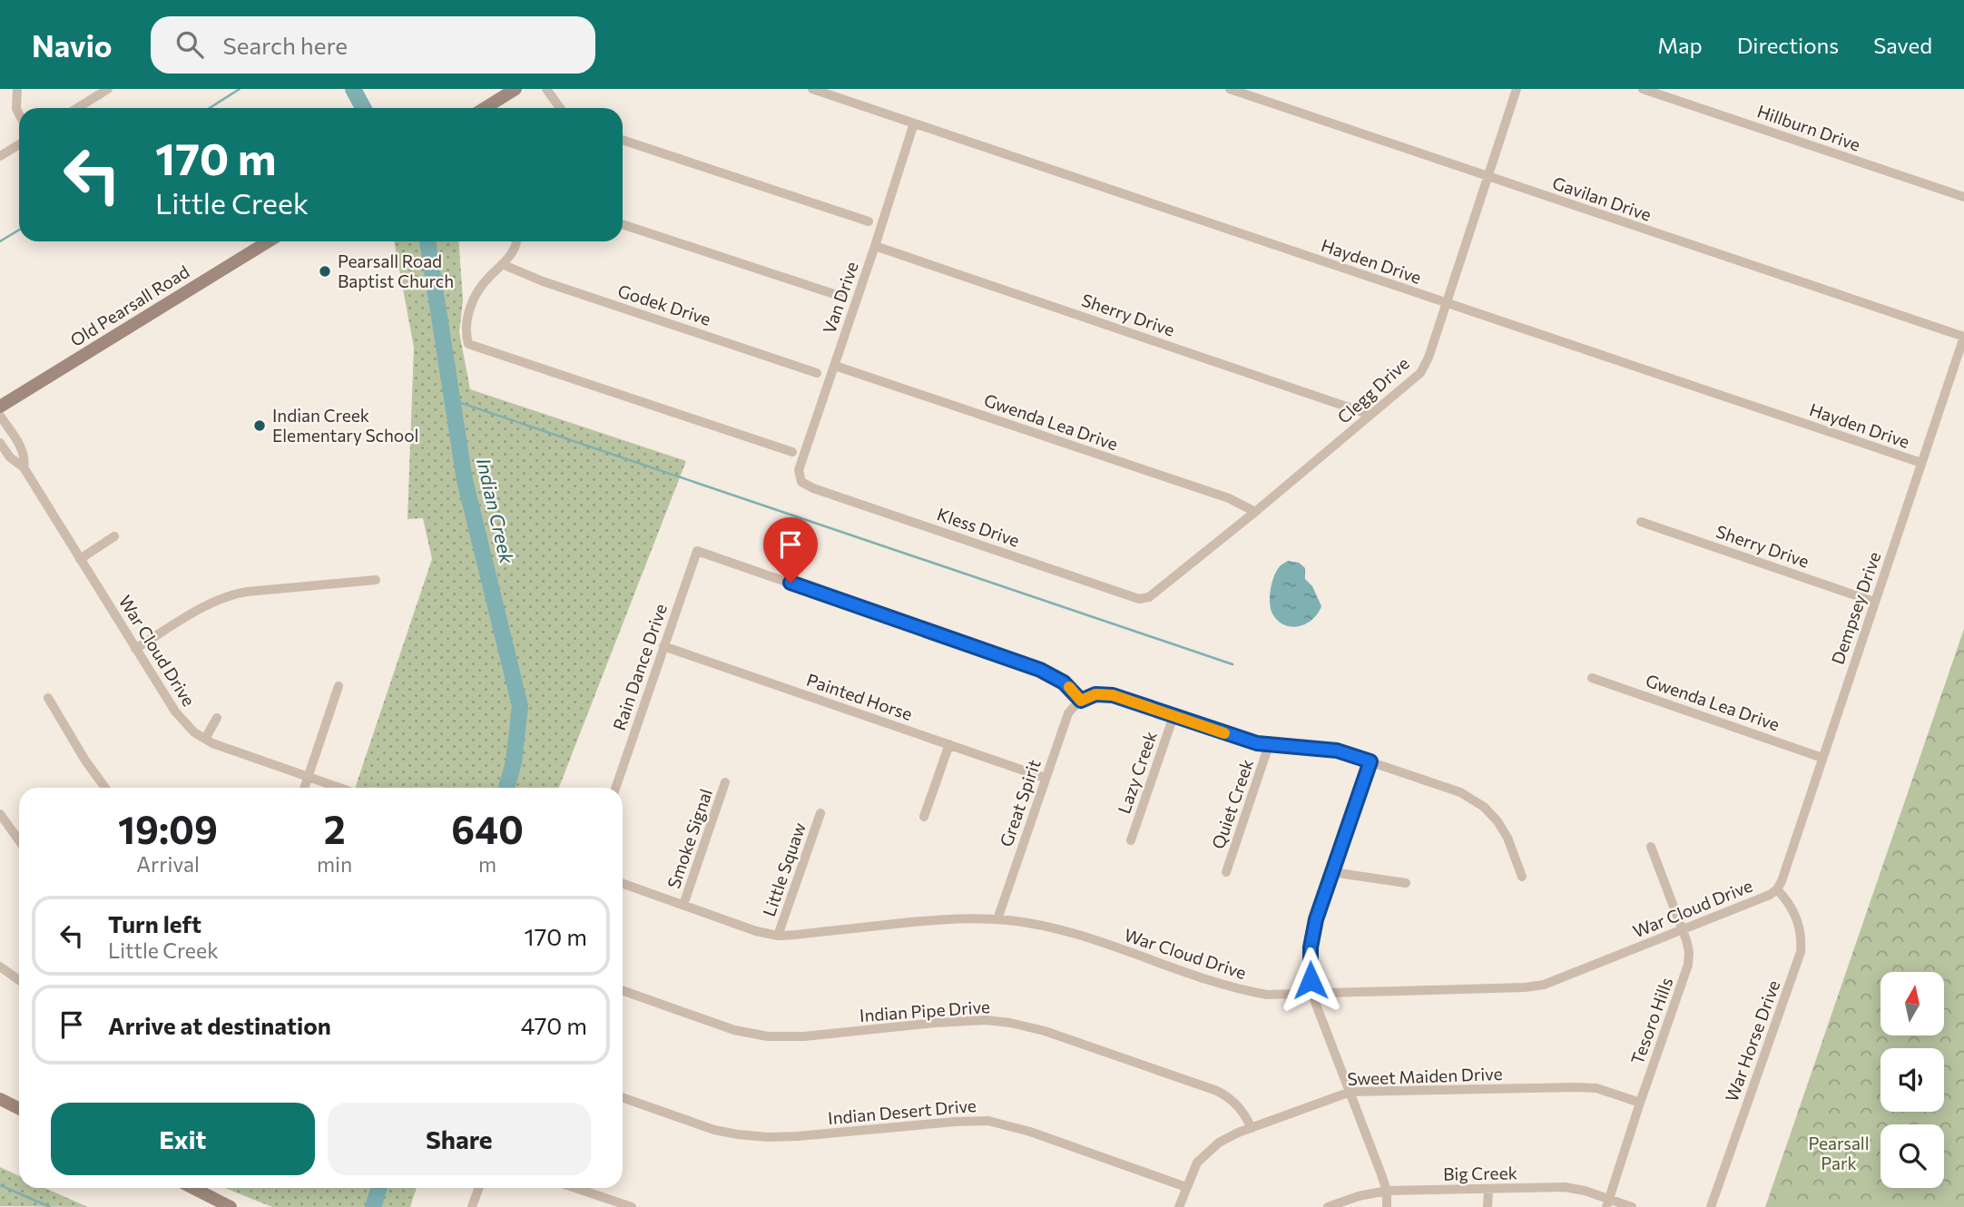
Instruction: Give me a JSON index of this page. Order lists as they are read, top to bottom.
{
  "streets": {
    "main road": ["Old Pearsall Road"],
    "street": [
      "Hillburn Drive",
      "Gavilan Drive",
      "Hayden Drive",
      "Van Drive",
      "Godek Drive",
      "Sherry Drive",
      "Clegg Drive",
      "Gwenda Lea Drive",
      "Kless Drive",
      "Dempsey Drive",
      "War Cloud Drive",
      "Rain Dance Drive",
      "Painted Horse",
      "Lazy Creek",
      "Great Spirit",
      "Quiet Creek",
      "Smoke Signal",
      "Little Squaw",
      "Indian Pipe Drive",
      "Tesoro Hills",
      "War Horse Drive",
      "Sweet Maiden Drive",
      "Indian Desert Drive",
      "Big Creek"
    ]
  },
  "crossings": [
    ["Gavilan Drive", "Clegg Drive"],
    ["Gavilan Drive", "Dempsey Drive"],
    ["Hayden Drive", "Van Drive"],
    ["Hayden Drive", "Clegg Drive"],
    ["Hayden Drive", "Dempsey Drive"],
    ["Van Drive", "Sherry Drive"],
    ["Van Drive", "Gwenda Lea Drive"],
    ["Van Drive", "Kless Drive"],
    ["Sherry Drive", "Clegg Drive"],
    ["Sherry Drive", "Dempsey Drive"],
    ["Clegg Drive", "Gwenda Lea Drive"],
    ["Clegg Drive", "Kless Drive"],
    ["Gwenda Lea Drive", "Dempsey Drive"],
    ["Dempsey Drive", "War Cloud Drive"],
    ["Dempsey Drive", "War Horse Drive"],
    ["War Cloud Drive", "Great Spirit"],
    ["War Cloud Drive", "Smoke Signal"],
    ["War Cloud Drive", "Little Squaw"],
    ["War Cloud Drive", "Tesoro Hills"],
    ["War Cloud Drive", "War Horse Drive"],
    ["Rain Dance Drive", "Painted Horse"],
    ["Rain Dance Drive", "Great Spirit"],
    ["Painted Horse", "Great Spirit"],
    ["Indian Pipe Drive", "Sweet Maiden Drive"],
    ["Tesoro Hills", "Sweet Maiden Drive"],
    ["Tesoro Hills", "Big Creek"],
    ["Sweet Maiden Drive", "Indian Desert Drive"]
  ],
  "water": ["Indian Creek"],
  "parks": ["Pearsall Park"],
  "places": ["Pearsall Road Baptist Church", "Indian Creek Elementary School"],
  "north": "top",
  "page": {
    "header": "Navio",
    "search": "Search here",
    "nav": ["Map", "Directions", "Saved"],
    "turn": ["170 m", "Little Creek"],
    "eta": [
      "19:09",
      "Arrival",
      "2",
      "min",
      "640",
      "m"
    ],
    "list": [
      {
        "name": "Turn left",
        "note": "Little Creek",
        "value": "170 m"
      },
      {
        "name": "Arrive at destination",
        "value": "470 m"
      }
    ],
    "buttons": ["Exit", "Share"]
  }
}
